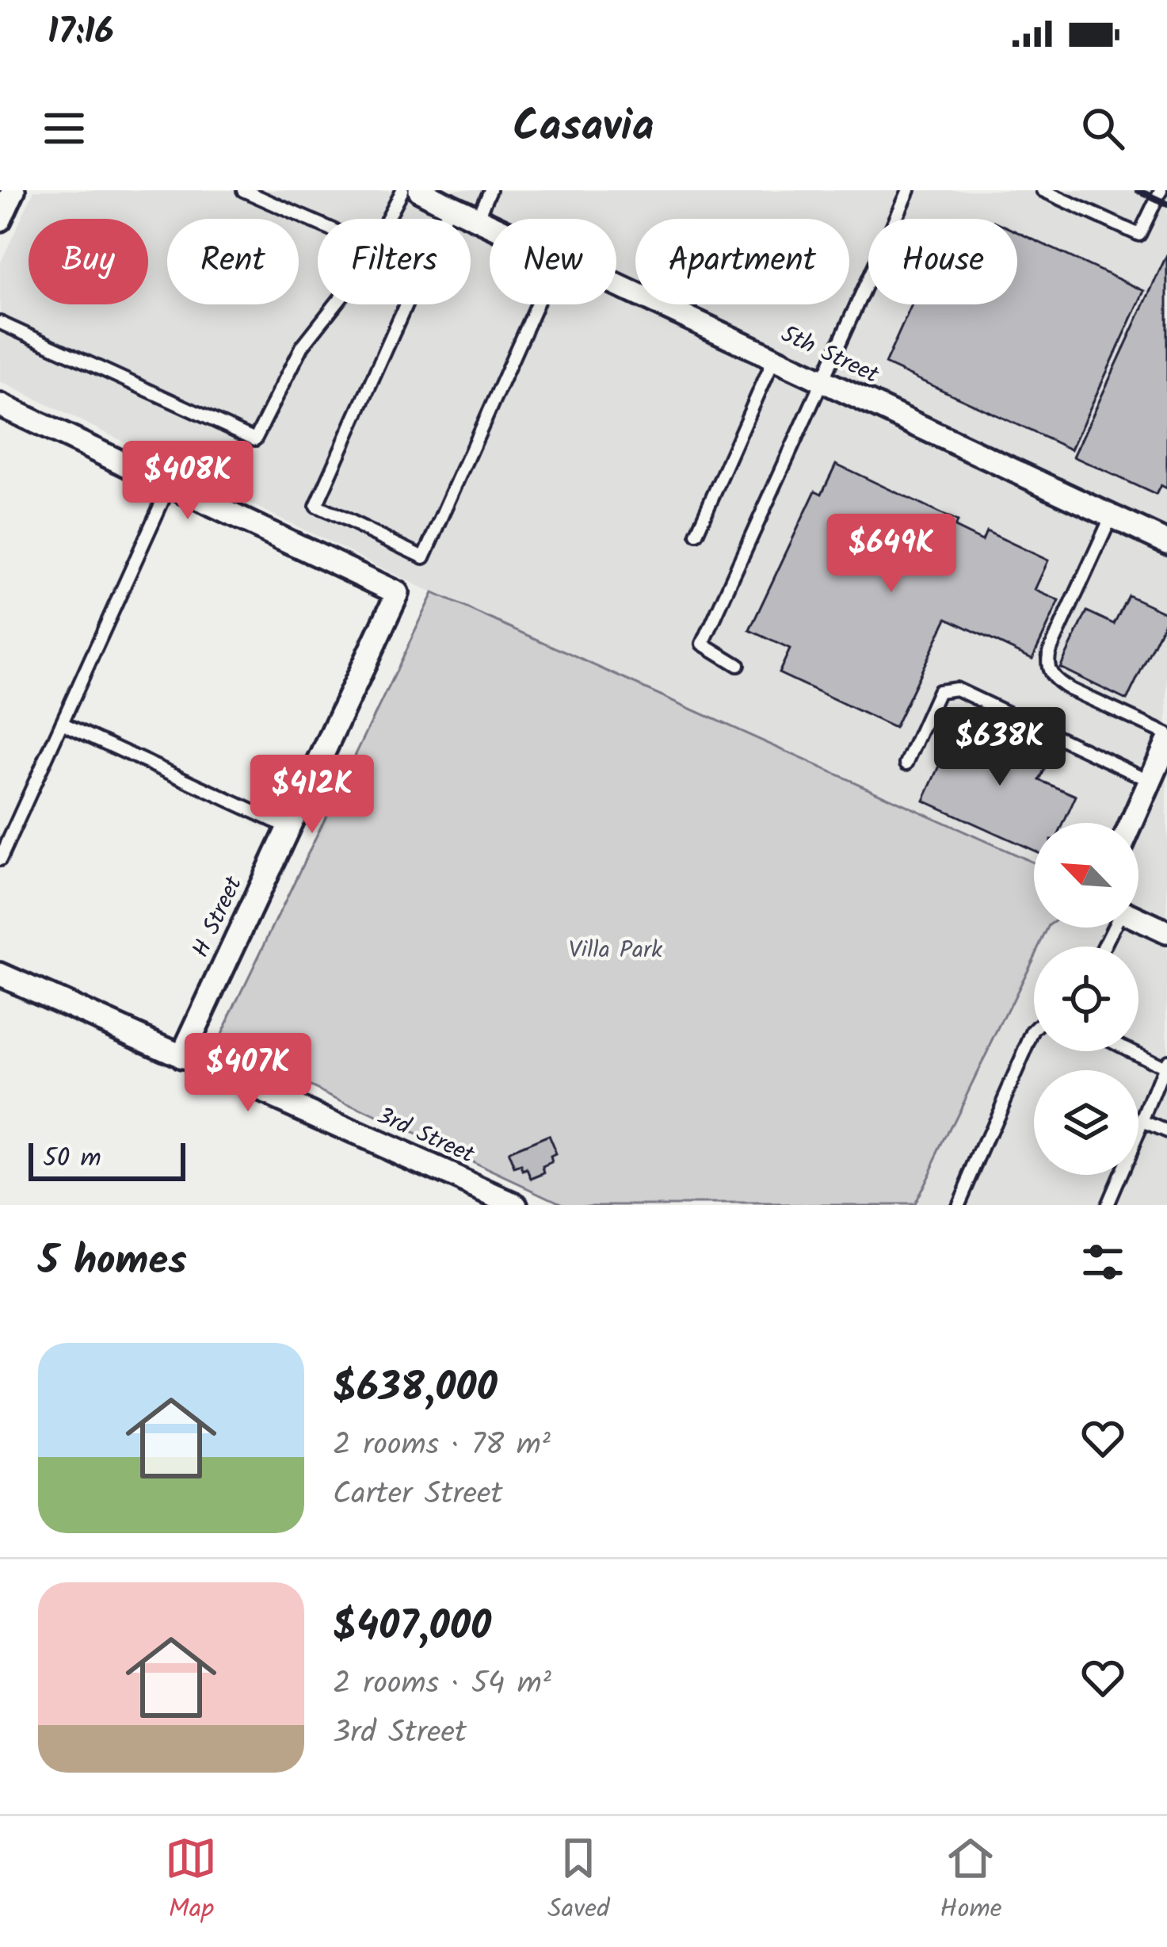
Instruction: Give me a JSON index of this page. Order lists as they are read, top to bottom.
{
  "streets": {
    "street": ["5th Street", "H Street", "3rd Street"]
  },
  "crossings": [
    ["H Street", "3rd Street"]
  ],
  "parks": ["Villa Park"],
  "scale_bar": "50 m",
  "north": "top left",
  "page": {
    "status": "17:16",
    "header": "Casavia",
    "chip": [
      "Buy",
      "Rent",
      "Filters",
      "New",
      "Apartment",
      "House"
    ],
    "price": [
      "$408K",
      "$649K",
      "$638K",
      "$412K",
      "$407K"
    ],
    "scale": "50 m",
    "heading": "5 homes",
    "list": [
      {
        "name": "$638,000",
        "note": "2 rooms · 78 m² · Carter Street"
      },
      {
        "name": "$407,000",
        "note": "2 rooms · 54 m² · 3rd Street"
      }
    ],
    "tabs": ["Map", "Saved", "Home"]
  }
}
